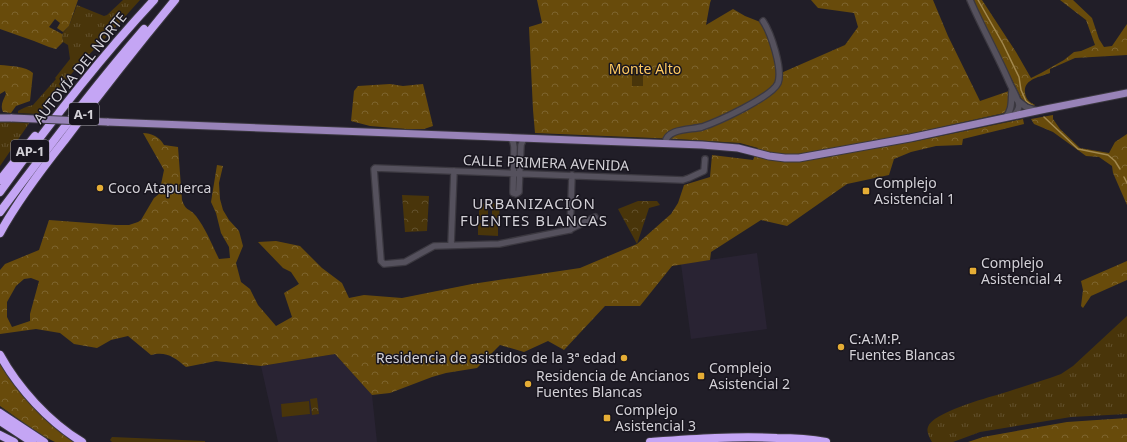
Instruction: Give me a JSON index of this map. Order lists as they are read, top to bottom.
{
  "streets": {
    "highway": ["AUTOVÍA DEL NORTE", "A-1", "AP-1"],
    "street": ["CALLE PRIMERA AVENIDA"]
  },
  "crossings": [
    ["AUTOVÍA DEL NORTE", "A-1"]
  ],
  "districts": ["URBANIZACIÓN FUENTES BLANCAS"],
  "parks": ["Monte Alto"],
  "places": {
    "other": [
      "Coco Atapuerca",
      "C:A:M:P. Fuentes Blancas",
      "Residencia de asistidos de la 3ª edad",
      "Residencia de Ancianos Fuentes Blancas"
    ],
    "transit": [
      "Complejo Asistencial 1",
      "Complejo Asistencial 4",
      "Complejo Asistencial 2",
      "Complejo Asistencial 3"
    ]
  }
}
